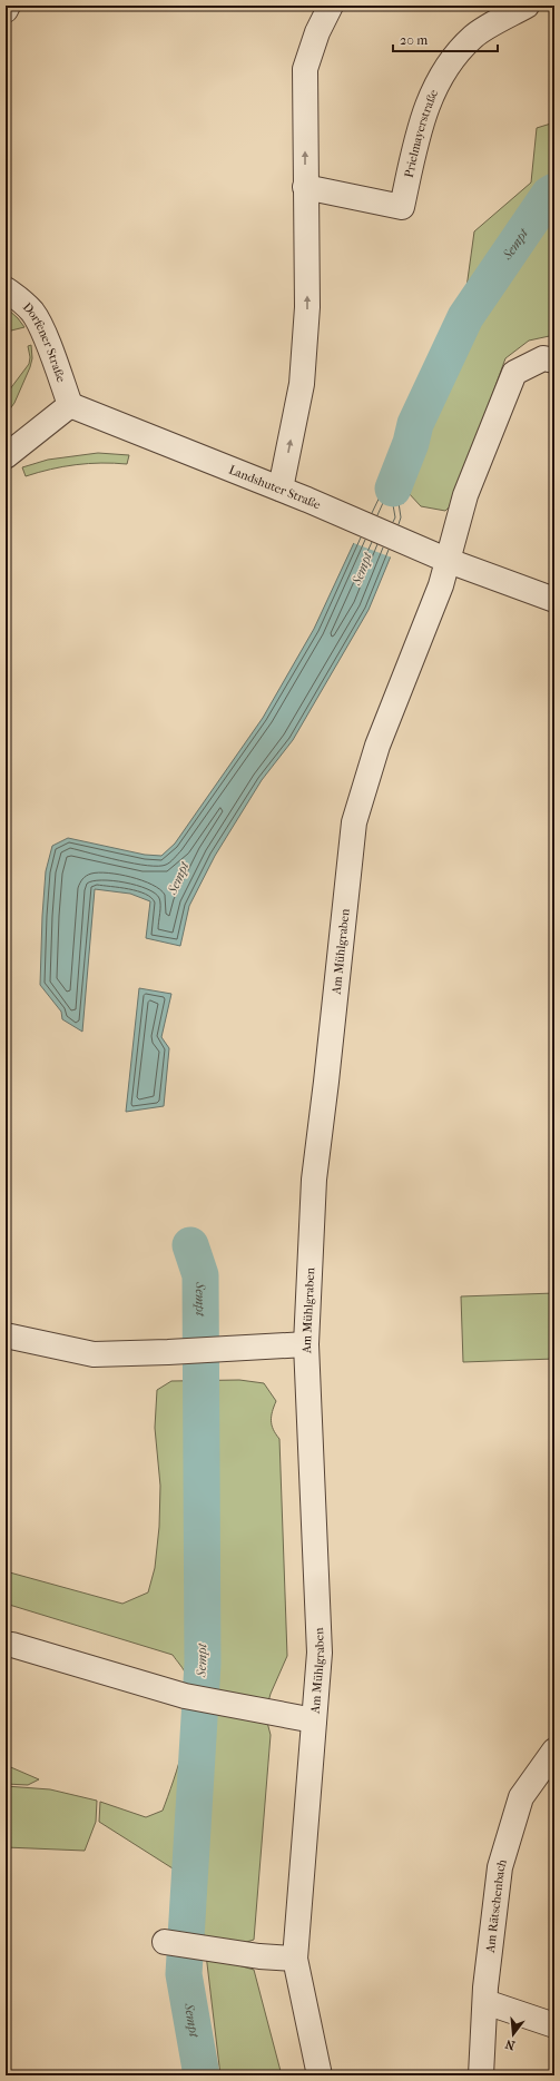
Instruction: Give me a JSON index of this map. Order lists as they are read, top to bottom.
{
  "streets": {
    "street": [
      "Prielmayerstraße",
      "Dorfener Straße",
      "Landshuter Straße",
      "Am Mühlgraben",
      "Am Rätschenbach"
    ]
  },
  "crossings": [
    ["Dorfener Straße", "Landshuter Straße"],
    ["Landshuter Straße", "Am Mühlgraben"]
  ],
  "water": ["Sempt"],
  "scale_bar": "20 m",
  "north": "bottom"
}
